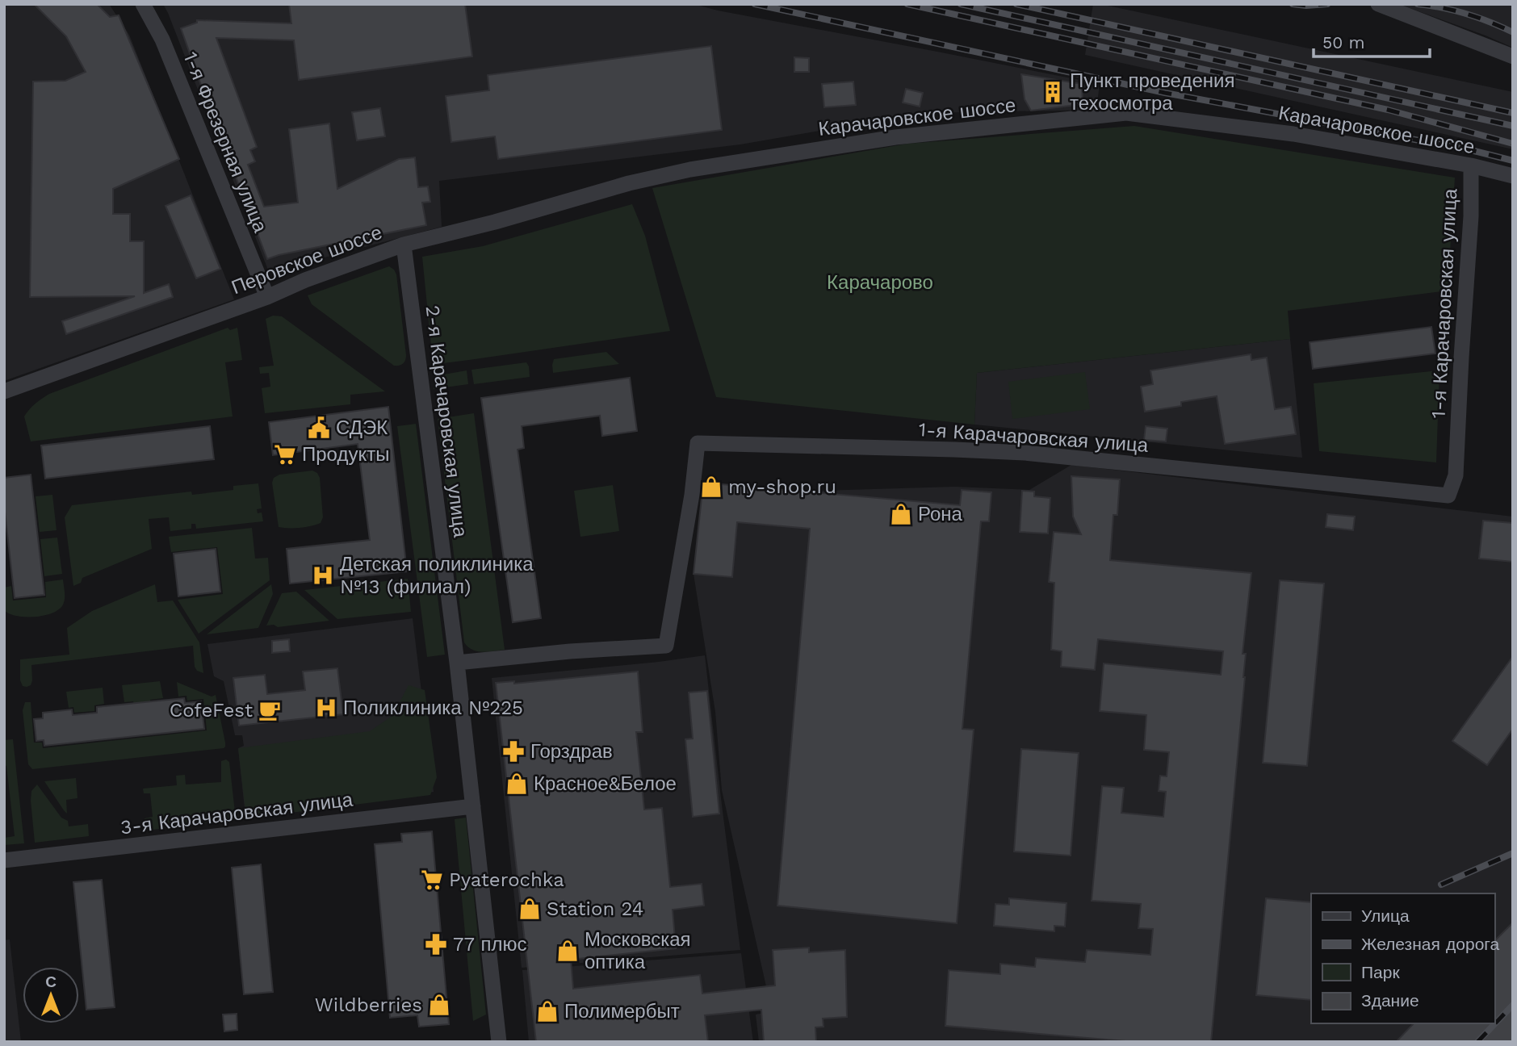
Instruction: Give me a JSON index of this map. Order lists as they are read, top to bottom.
{
  "streets": {
    "street": [
      "Карачаровское шоссе",
      "1-я Фрезерная улица",
      "Перовское шоссе",
      "1-я Карачаровская улица",
      "2-я Карачаровская улица",
      "3-я Карачаровская улица"
    ]
  },
  "crossings": [
    ["Карачаровское шоссе", "Перовское шоссе"],
    ["Карачаровское шоссе", "1-я Карачаровская улица"],
    ["1-я Фрезерная улица", "Перовское шоссе"],
    ["Перовское шоссе", "2-я Карачаровская улица"],
    ["1-я Карачаровская улица", "2-я Карачаровская улица"],
    ["2-я Карачаровская улица", "3-я Карачаровская улица"]
  ],
  "parks": ["Карачарово"],
  "places": {
    "building": ["Пункт проведения техосмотра"],
    "public building": ["СДЭК"],
    "supermarket": ["Продукты", "Pyaterochka"],
    "shop": [
      "my-shop.ru",
      "Рона",
      "Красное&Белое",
      "Station 24",
      "Московская оптика",
      "Wildberries",
      "Полимербыт"
    ],
    "hospital": ["Детская поликлиника №13 (филиал)", "Поликлиника №225"],
    "cafe": ["CofeFest"],
    "pharmacy": ["Горздрав", "77 плюс"]
  },
  "legend": [
    "Улица",
    "Железная дорога",
    "Парк",
    "Здание"
  ],
  "scale_bar": "50 m",
  "north": "top"
}
